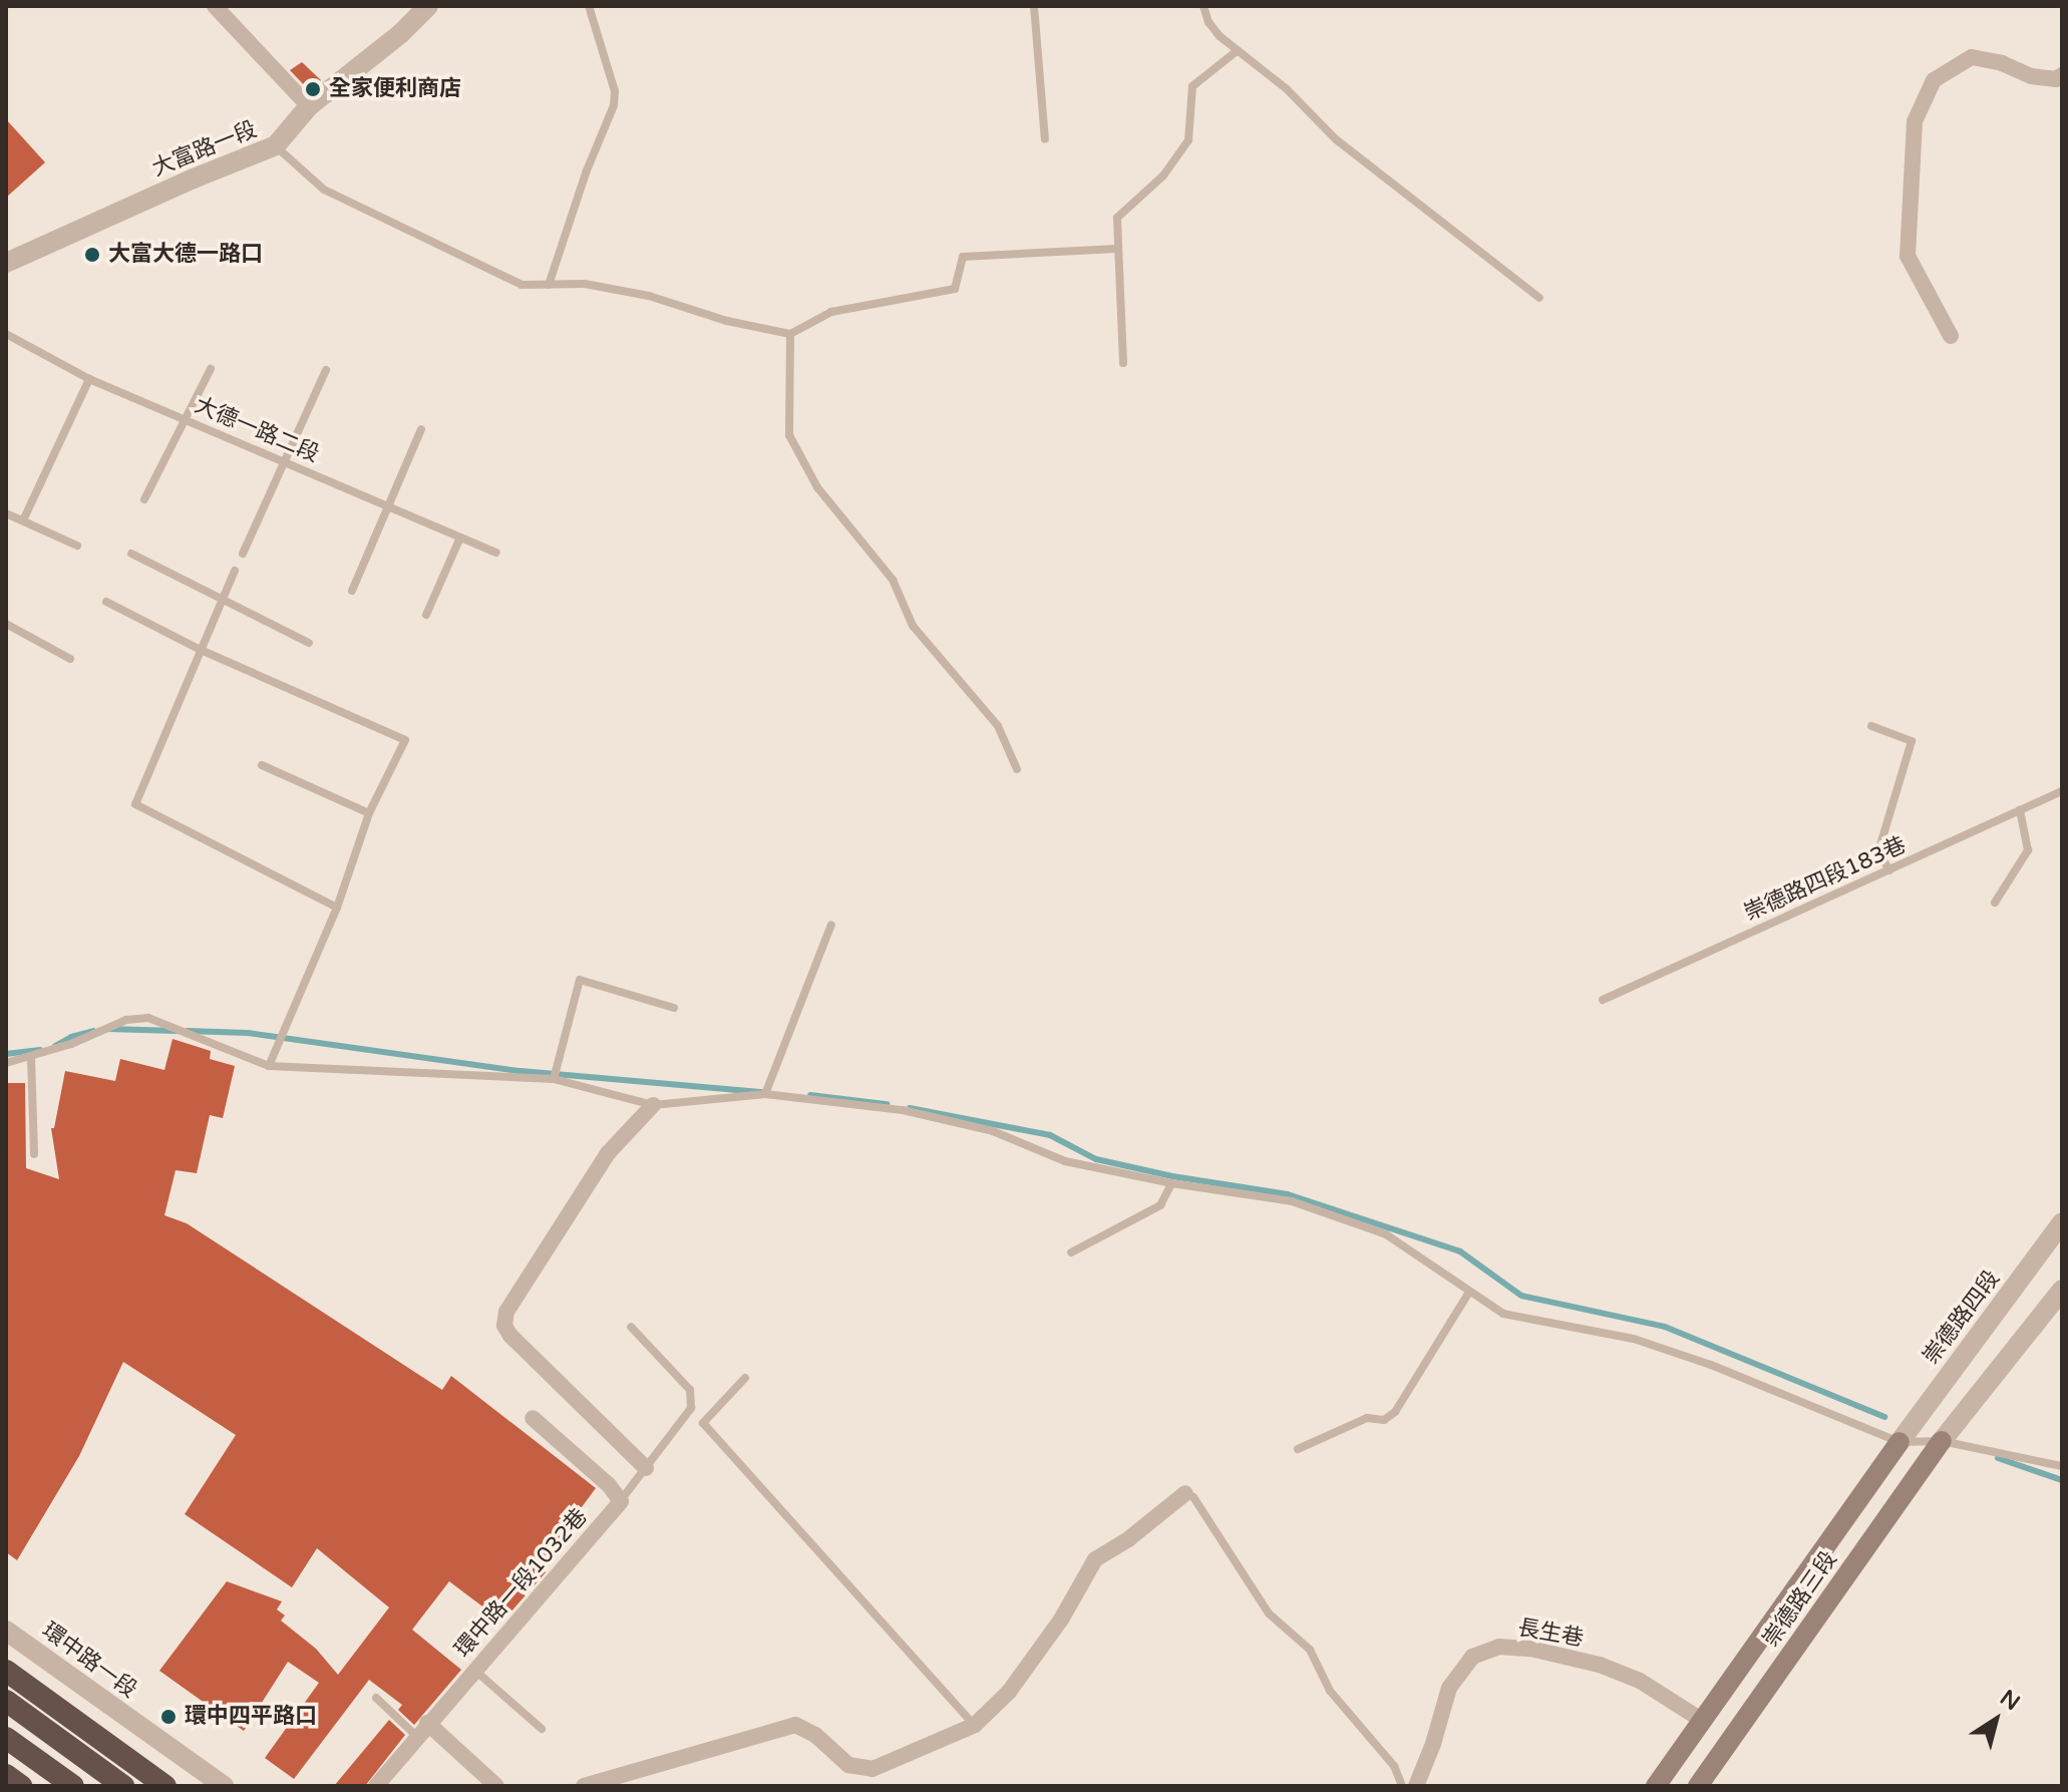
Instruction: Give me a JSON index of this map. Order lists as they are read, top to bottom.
{
  "streets": {
    "main road": ["崇德路三段"],
    "street": [
      "大富路一段",
      "崇德路四段",
      "環中路一段1032巷",
      "長生巷",
      "環中路一段"
    ],
    "lane": ["大德一路二段", "崇德路四段183巷"]
  },
  "crossings": [
    ["崇德路四段", "崇德路三段"],
    ["崇德路三段", "長生巷"]
  ],
  "places": ["全家便利商店", "大富大德一路口", "環中四平路口"],
  "north": "top right"
}
